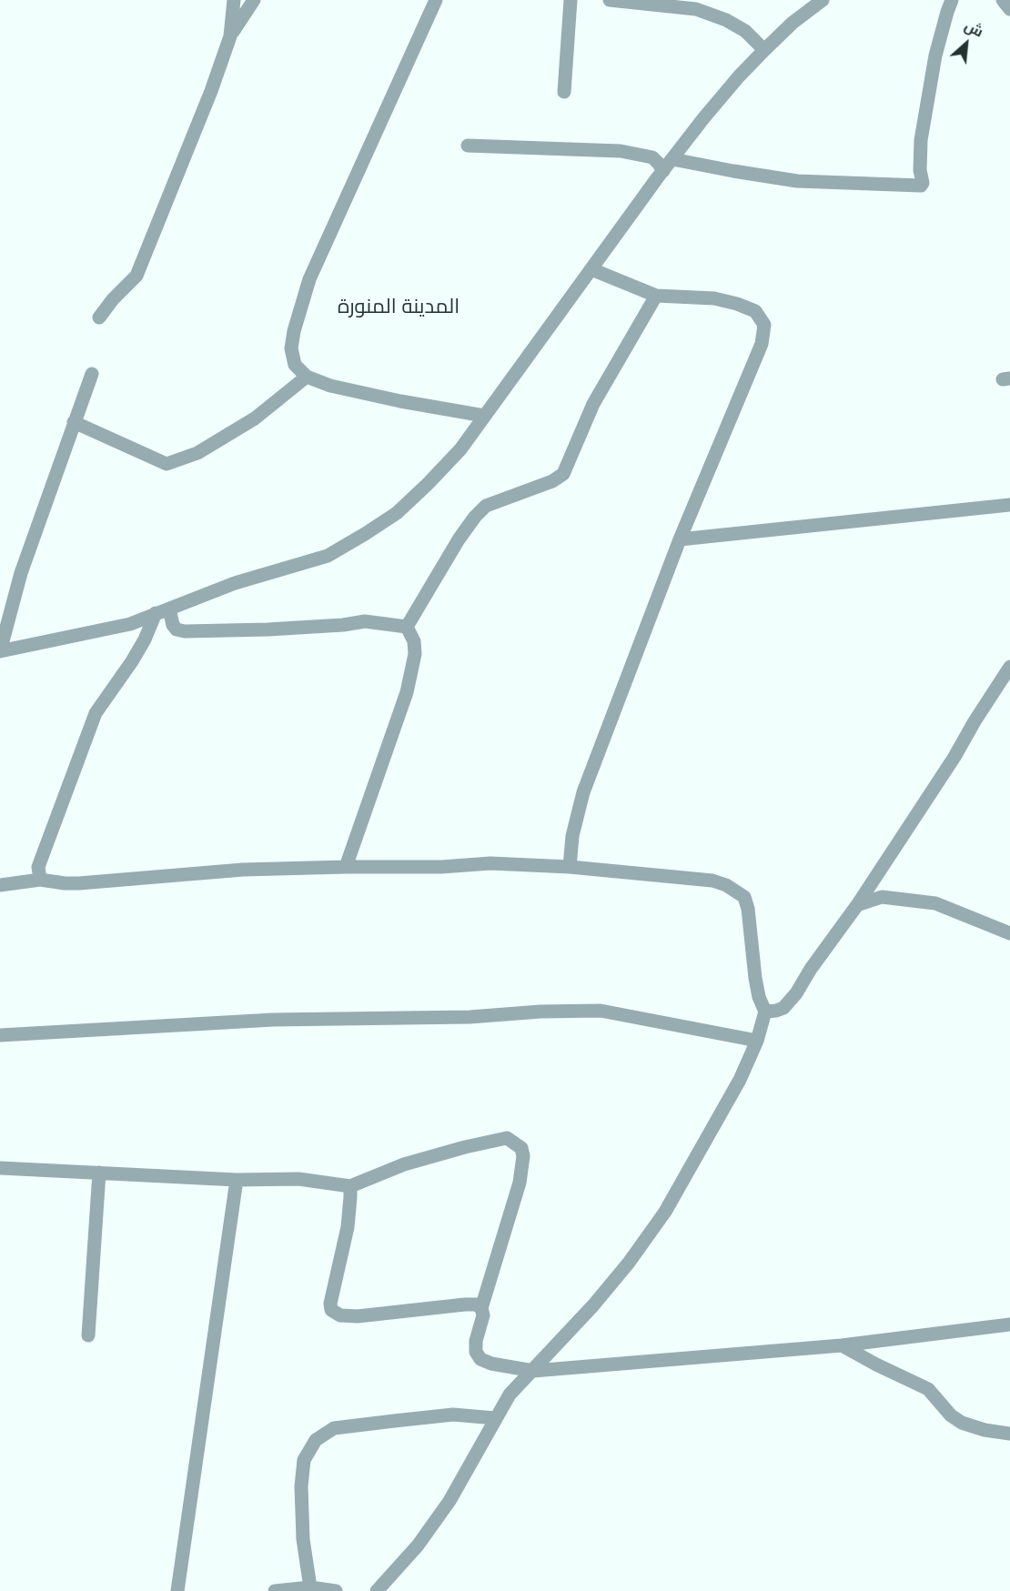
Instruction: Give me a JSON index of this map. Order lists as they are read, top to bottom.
{
  "districts": ["المدينة المنورة"],
  "north": "top right"
}
